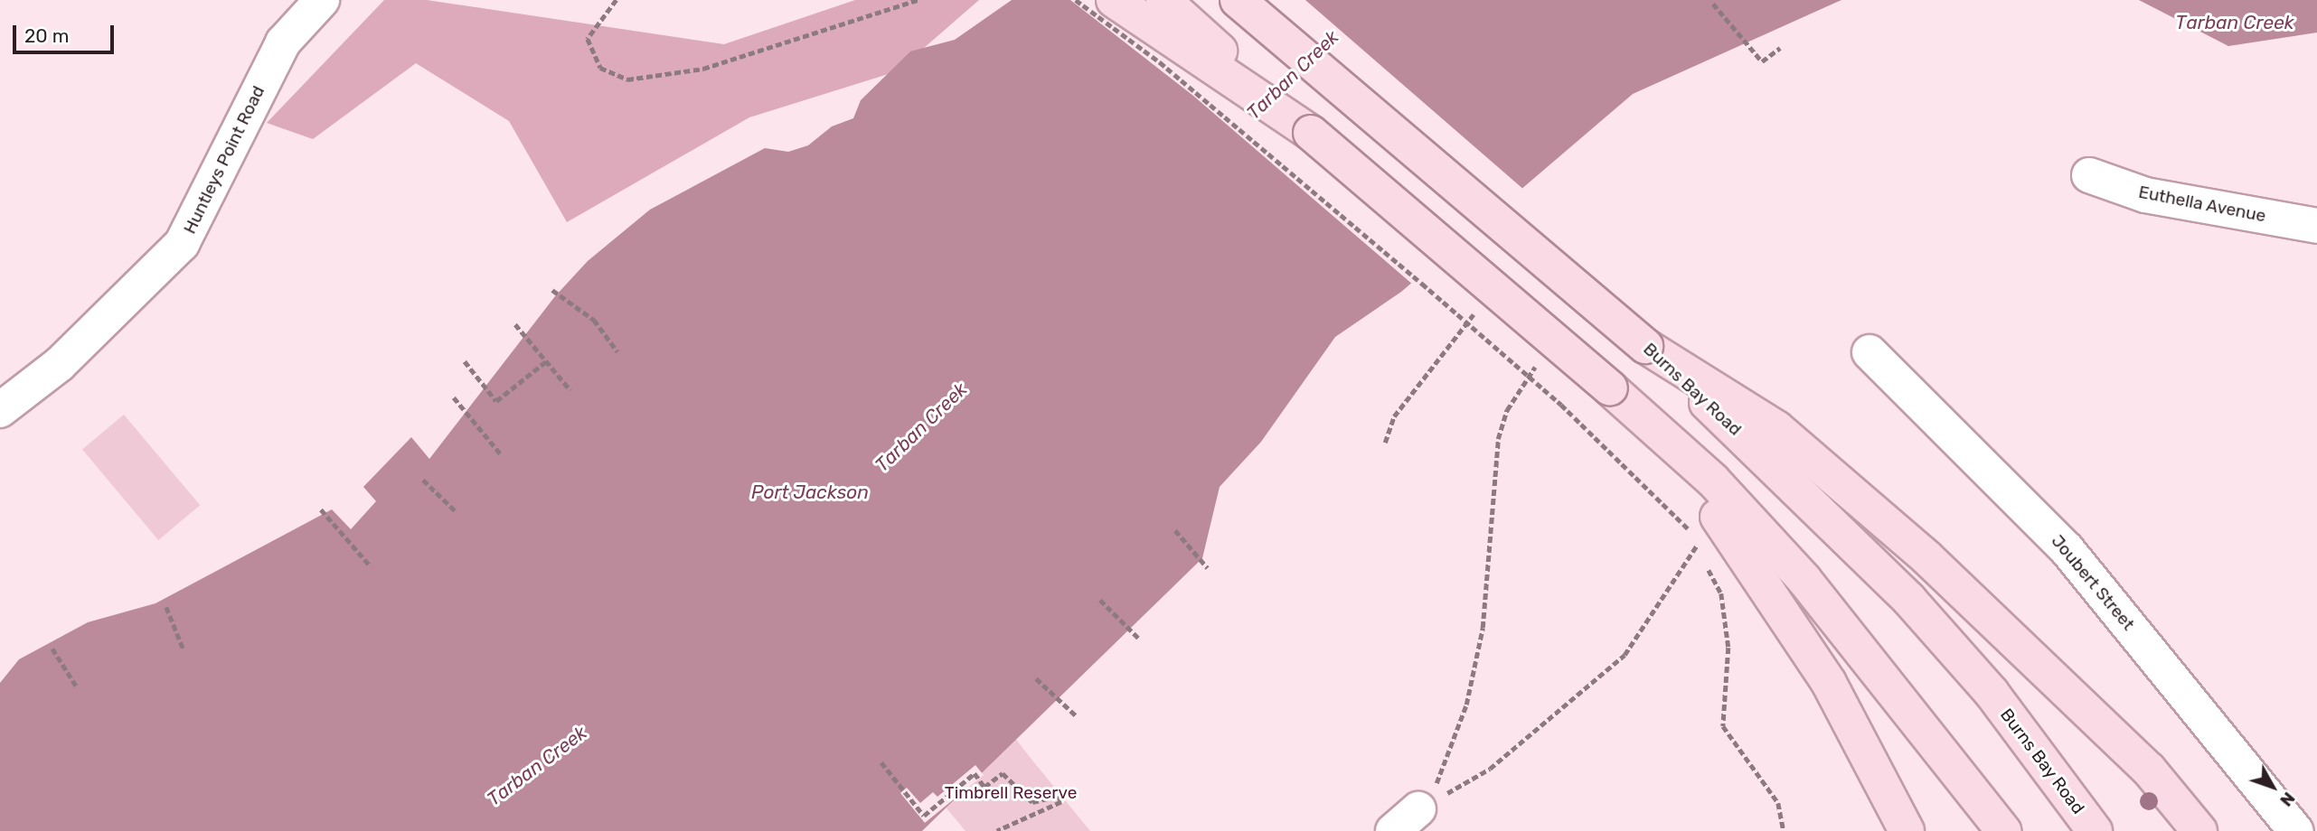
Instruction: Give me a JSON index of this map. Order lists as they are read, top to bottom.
{
  "streets": {
    "main road": ["Burns Bay Road"],
    "street": ["Huntleys Point Road", "Euthella Avenue", "Joubert Street"]
  },
  "water": ["Tarban Creek", "Port Jackson"],
  "parks": ["Timbrell Reserve"],
  "scale_bar": "20 m",
  "north": "bottom right"
}
